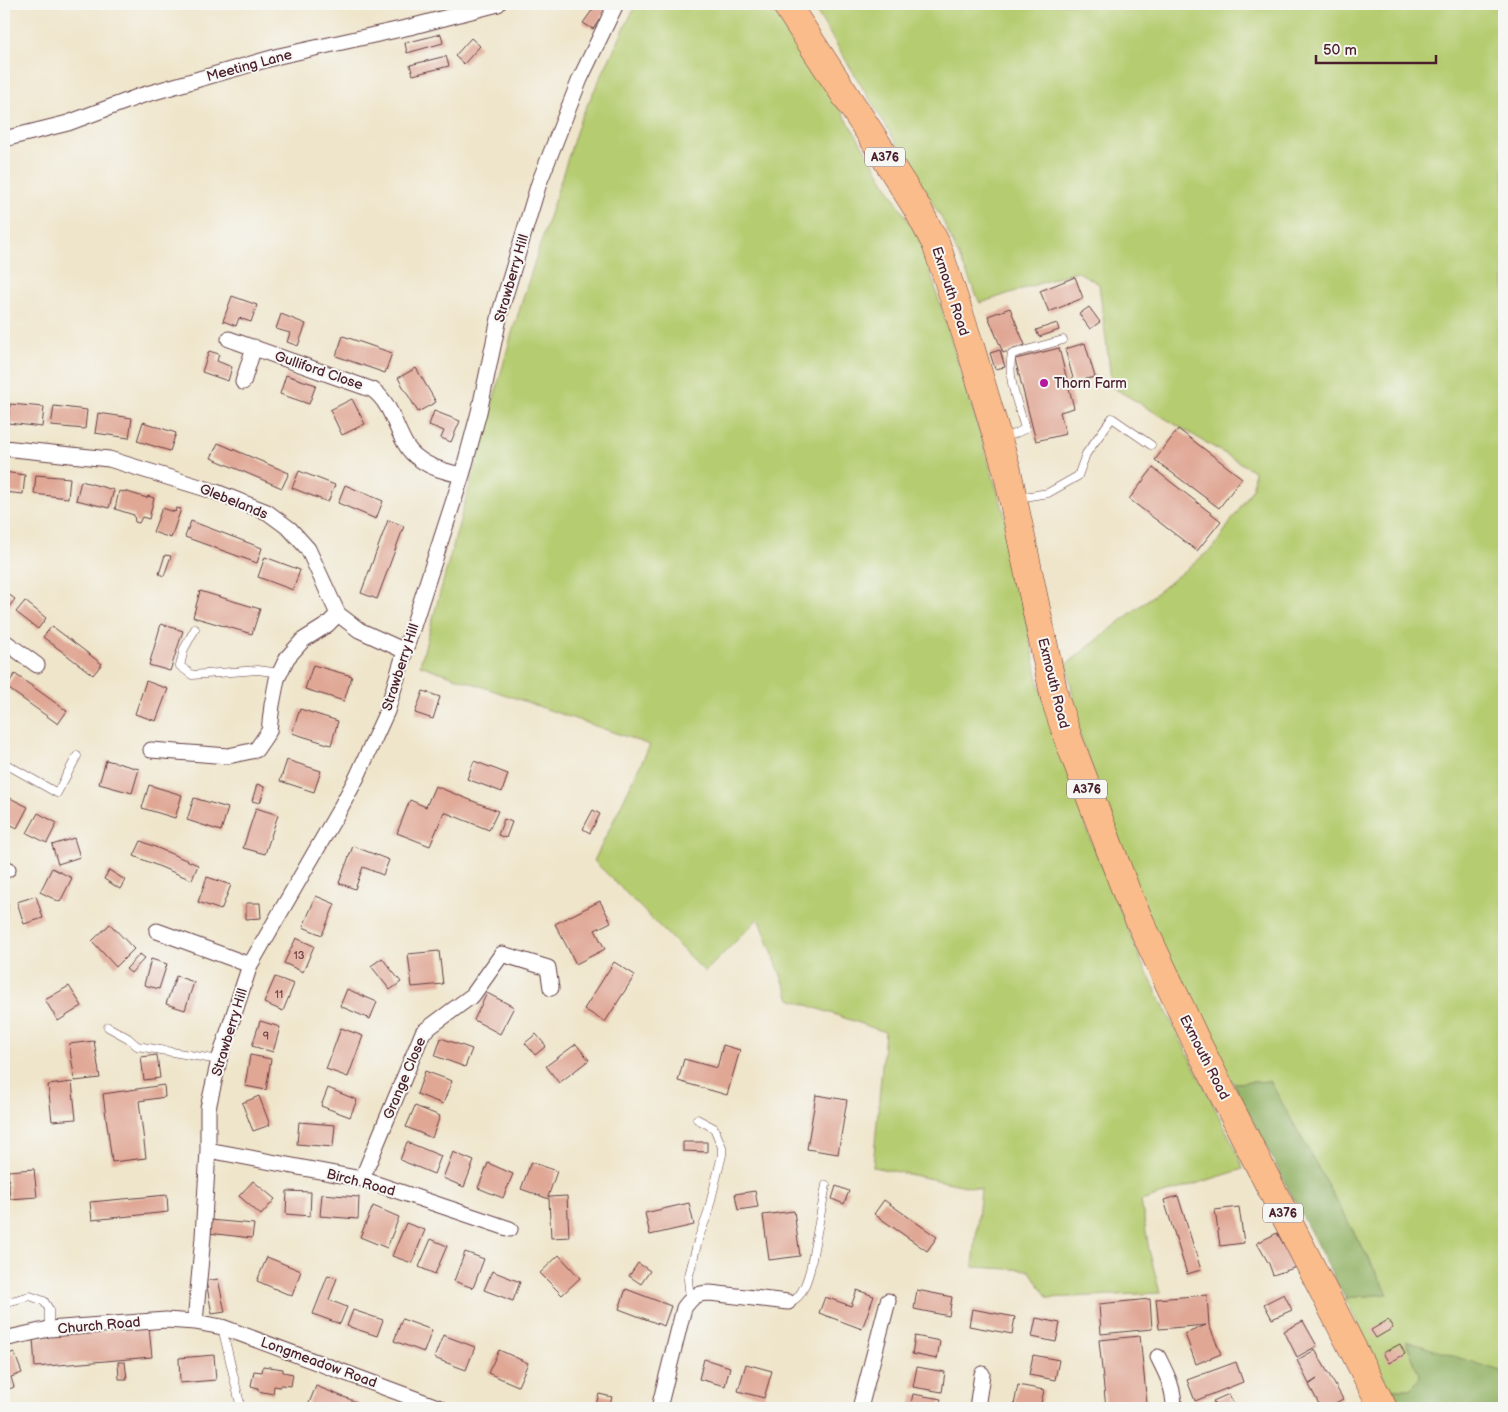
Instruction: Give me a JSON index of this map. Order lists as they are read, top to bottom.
{
  "streets": {
    "highway": ["A376", "Exmouth Road"],
    "street": [
      "Meeting Lane",
      "Strawberry Hill",
      "Gulliford Close",
      "Glebelands",
      "Grange Close",
      "Birch Road",
      "Church Road",
      "Longmeadow Road"
    ]
  },
  "crossings": [
    ["Strawberry Hill", "Gulliford Close"],
    ["Strawberry Hill", "Glebelands"],
    ["Strawberry Hill", "Birch Road"],
    ["Strawberry Hill", "Church Road"],
    ["Strawberry Hill", "Longmeadow Road"],
    ["Grange Close", "Birch Road"],
    ["Church Road", "Longmeadow Road"]
  ],
  "places": ["Thorn Farm"],
  "house_numbers": ["13", "11", "9"],
  "scale_bar": "50 m"
}
